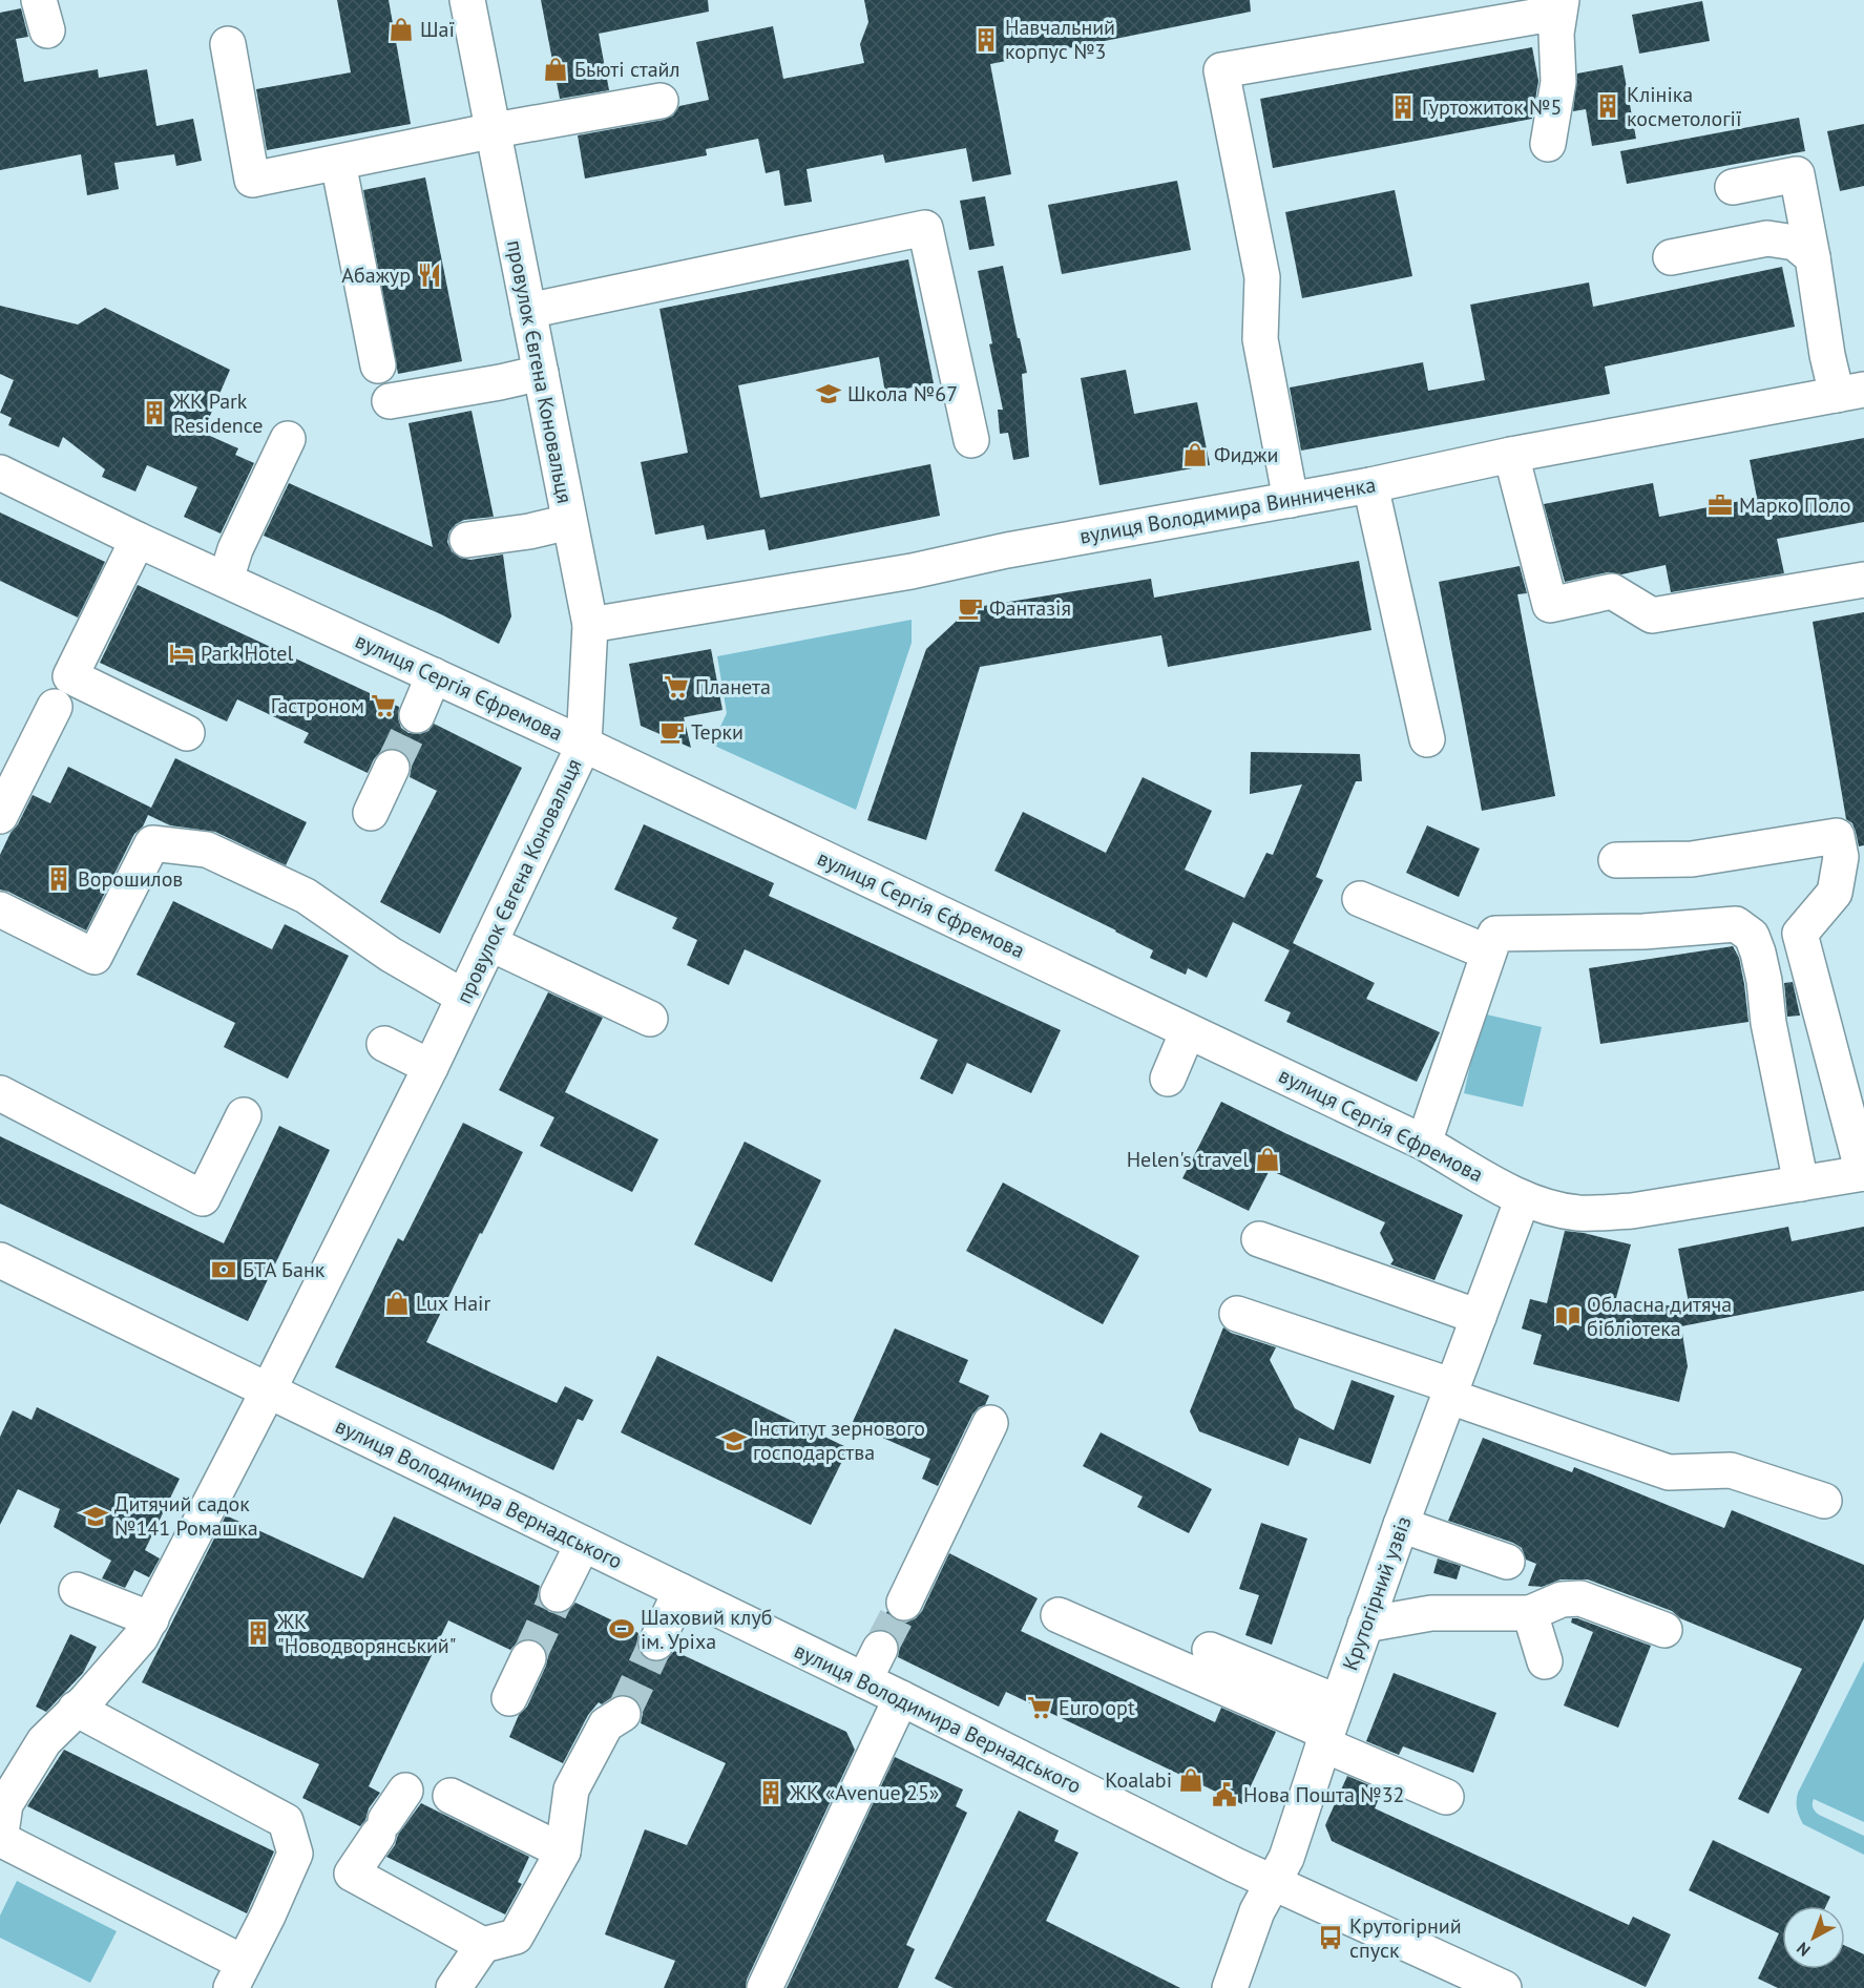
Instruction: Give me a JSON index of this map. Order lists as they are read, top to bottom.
{
  "streets": {
    "street": [
      "провулок Євгена Коновальця",
      "вулиця Володимира Винниченка",
      "вулиця Сергія Єфремова",
      "вулиця Володимира Вернадського",
      "Крутогірний узвіз"
    ]
  },
  "crossings": [
    ["провулок Євгена Коновальця", "вулиця Володимира Винниченка"],
    ["провулок Євгена Коновальця", "вулиця Сергія Єфремова"],
    ["провулок Євгена Коновальця", "вулиця Володимира Вернадського"],
    ["вулиця Сергія Єфремова", "Крутогірний узвіз"],
    ["вулиця Володимира Вернадського", "Крутогірний узвіз"]
  ],
  "places": {
    "shop": [
      "Шаї",
      "Бьюті стайл",
      "Фиджи",
      "Helen's travel",
      "Lux Hair",
      "Koalabi"
    ],
    "building": [
      "Навчальний корпус №3",
      "Клініка косметології",
      "Гуртожиток №5",
      "ЖК Park Residence",
      "Ворошилов",
      "ЖК \"Новодворянський\"",
      "ЖК «Avenue 25»"
    ],
    "restaurant": ["Абажур"],
    "school or university": ["Школа №67", "Інститут зернового господарства", "Дитячий садок №141 Ромашка"],
    "office": ["Марко Поло"],
    "cafe": ["Фантазія", "Терки"],
    "hotel": ["Park Hotel"],
    "supermarket": ["Планета", "Гастроном", "Euro opt"],
    "bank": ["БТА Банк"],
    "library": ["Обласна дитяча бібліотека"],
    "sports": ["Шаховий клуб ім. Уріха"],
    "public building": ["Нова Пошта №32"],
    "bus stop": ["Крутогірний спуск"]
  },
  "north": "bottom left"
}
